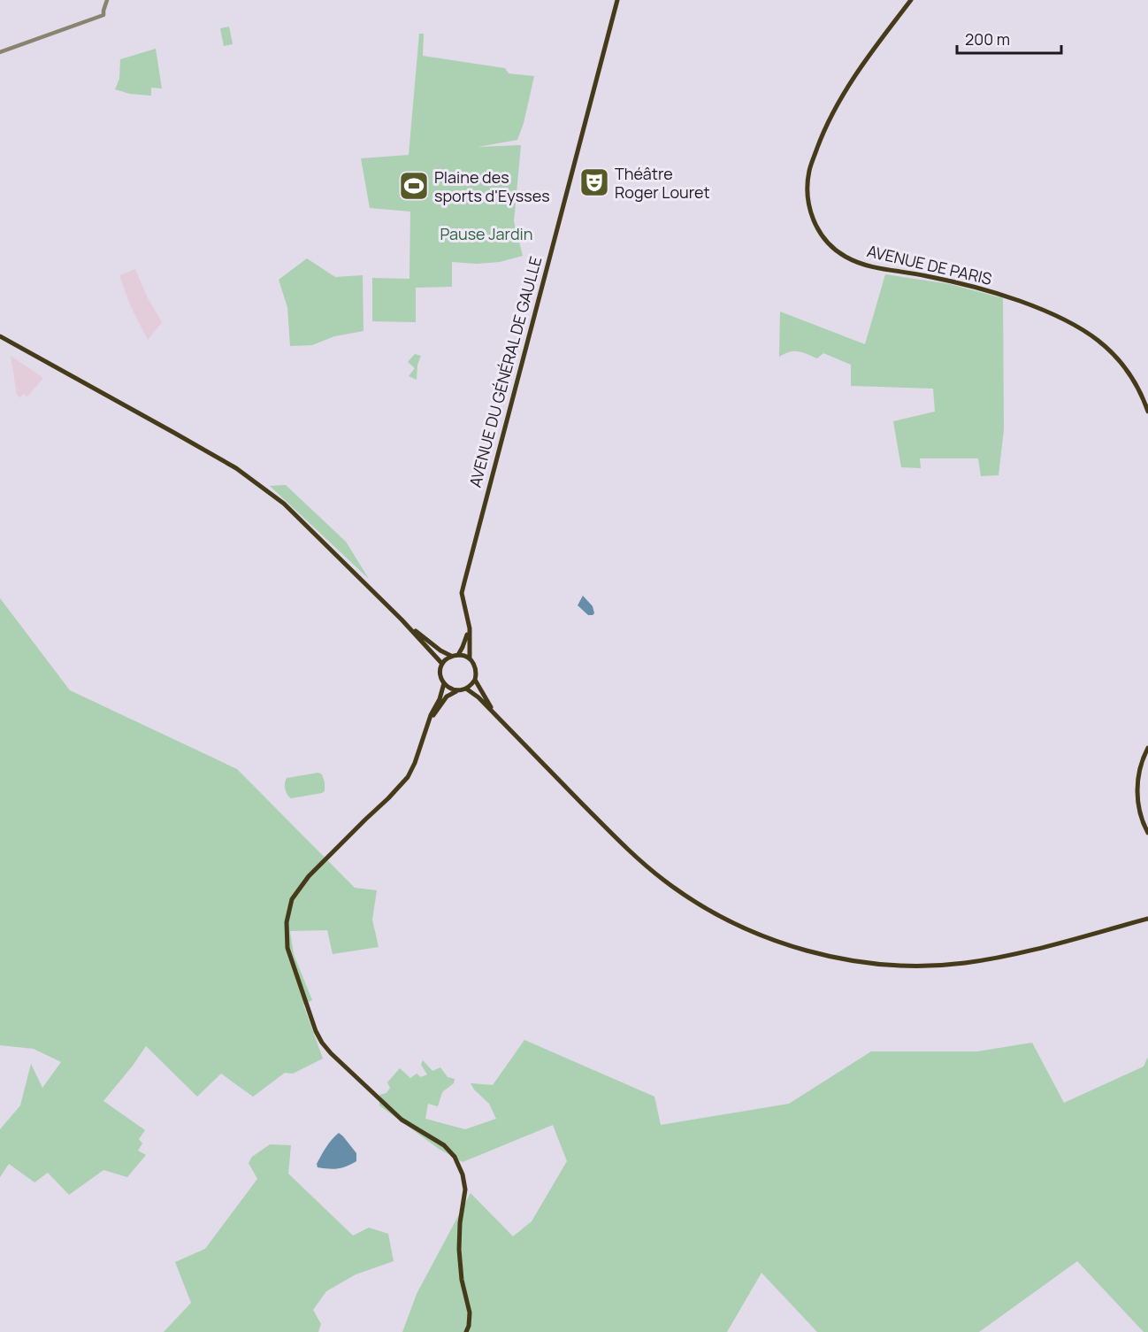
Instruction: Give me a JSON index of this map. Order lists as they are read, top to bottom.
{
  "streets": {
    "main road": ["AVENUE DE PARIS", "AVENUE DU GÉNÉRAL DE GAULLE"]
  },
  "parks": ["Pause Jardin"],
  "places": {
    "theatre": ["Théâtre Roger Louret"],
    "sports": ["Plaine des sports d'Eysses"]
  },
  "scale_bar": "200 m"
}
